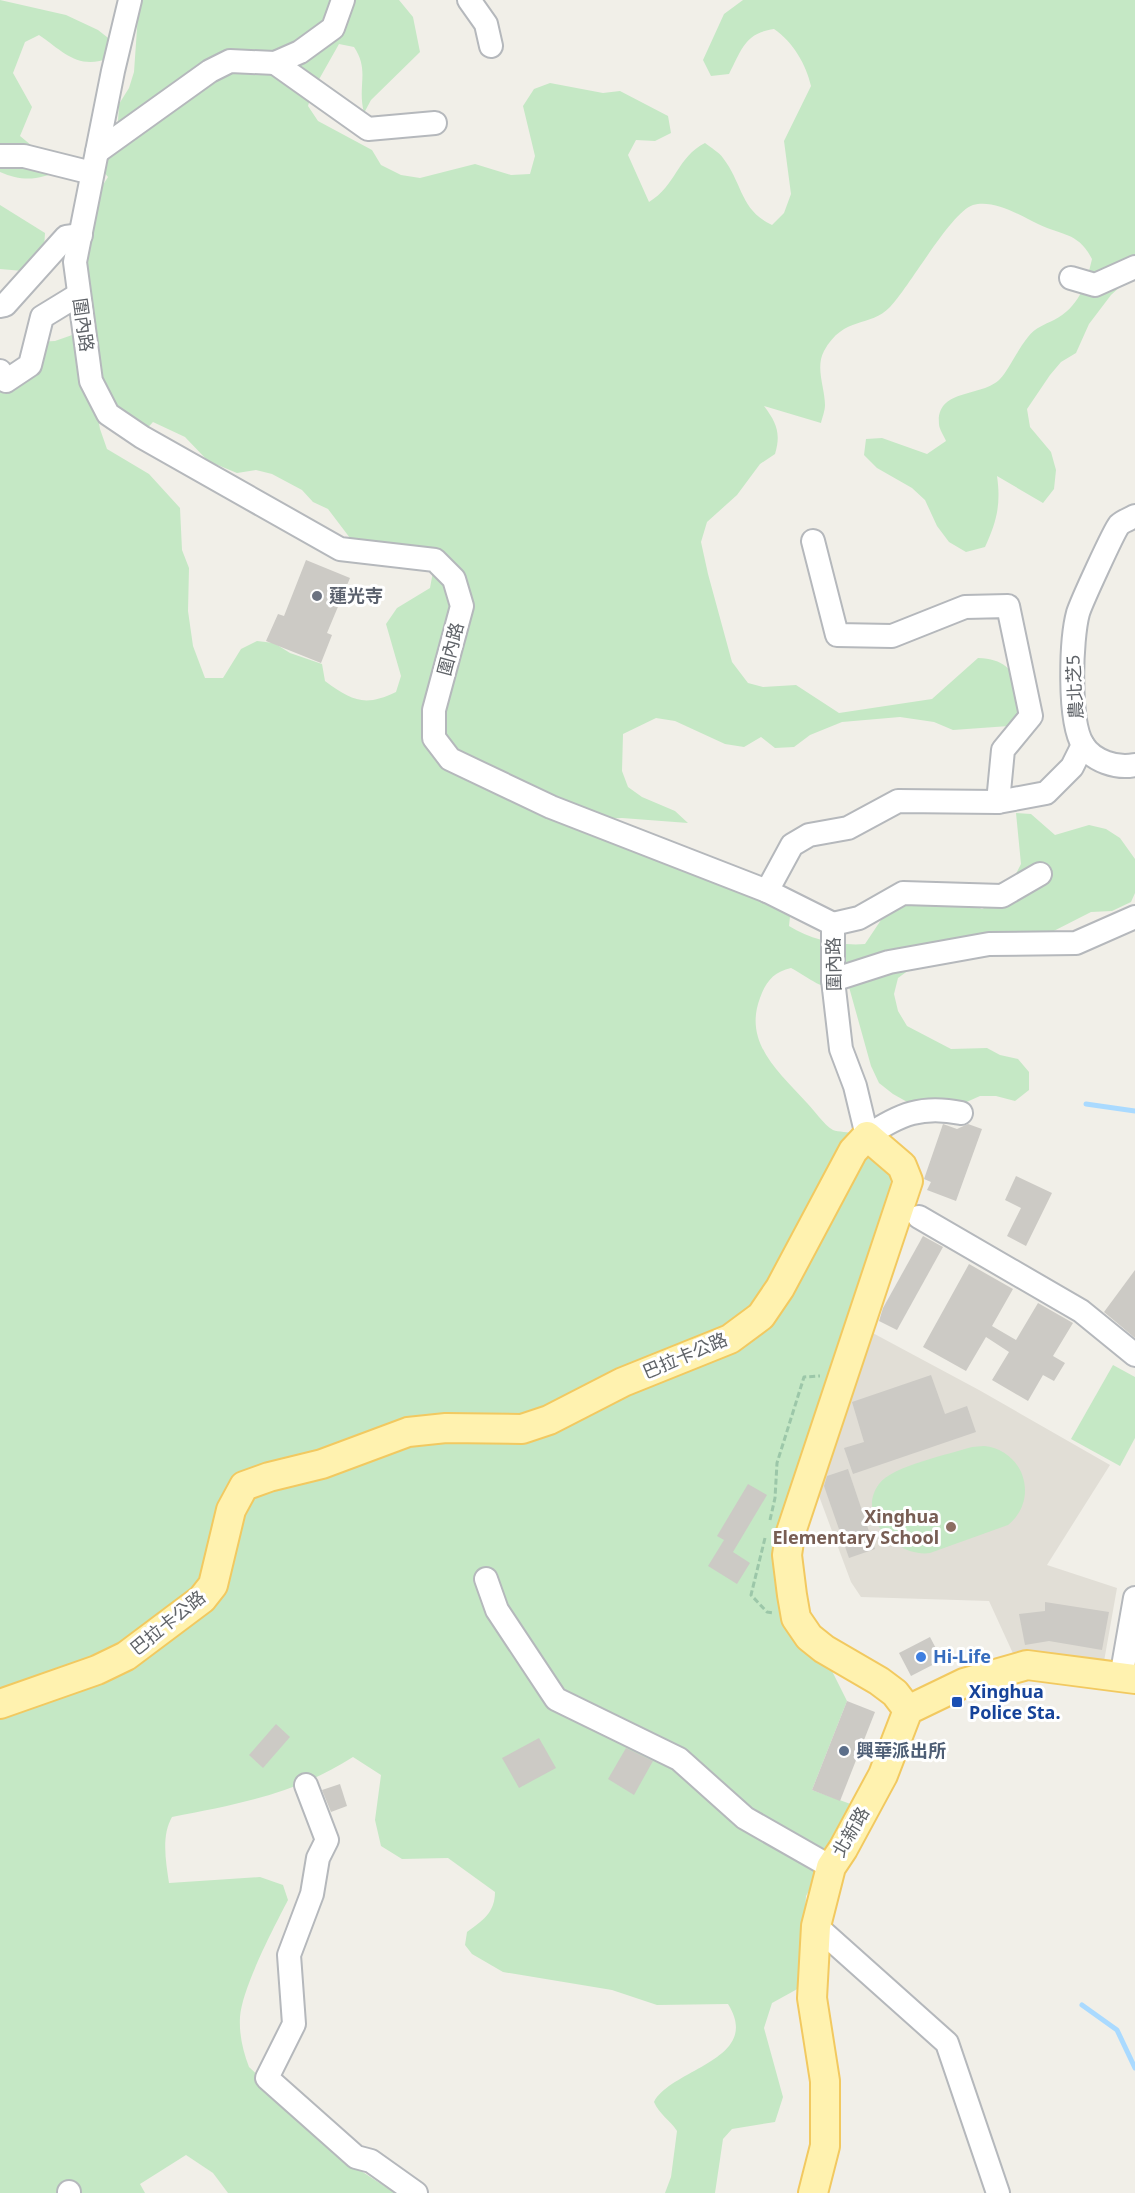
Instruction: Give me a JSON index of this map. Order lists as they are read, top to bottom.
{
  "streets": {
    "main road": ["巴拉卡公路", "北新路"],
    "street": ["圍內路", "農北芝5"]
  },
  "crossings": [
    ["圍內路", "巴拉卡公路"]
  ],
  "places": {
    "other": [
      "蓮光寺",
      "Xinghua Elementary School",
      "Hi-Life",
      "興華派出所"
    ],
    "transit": ["Xinghua Police Sta."]
  }
}
